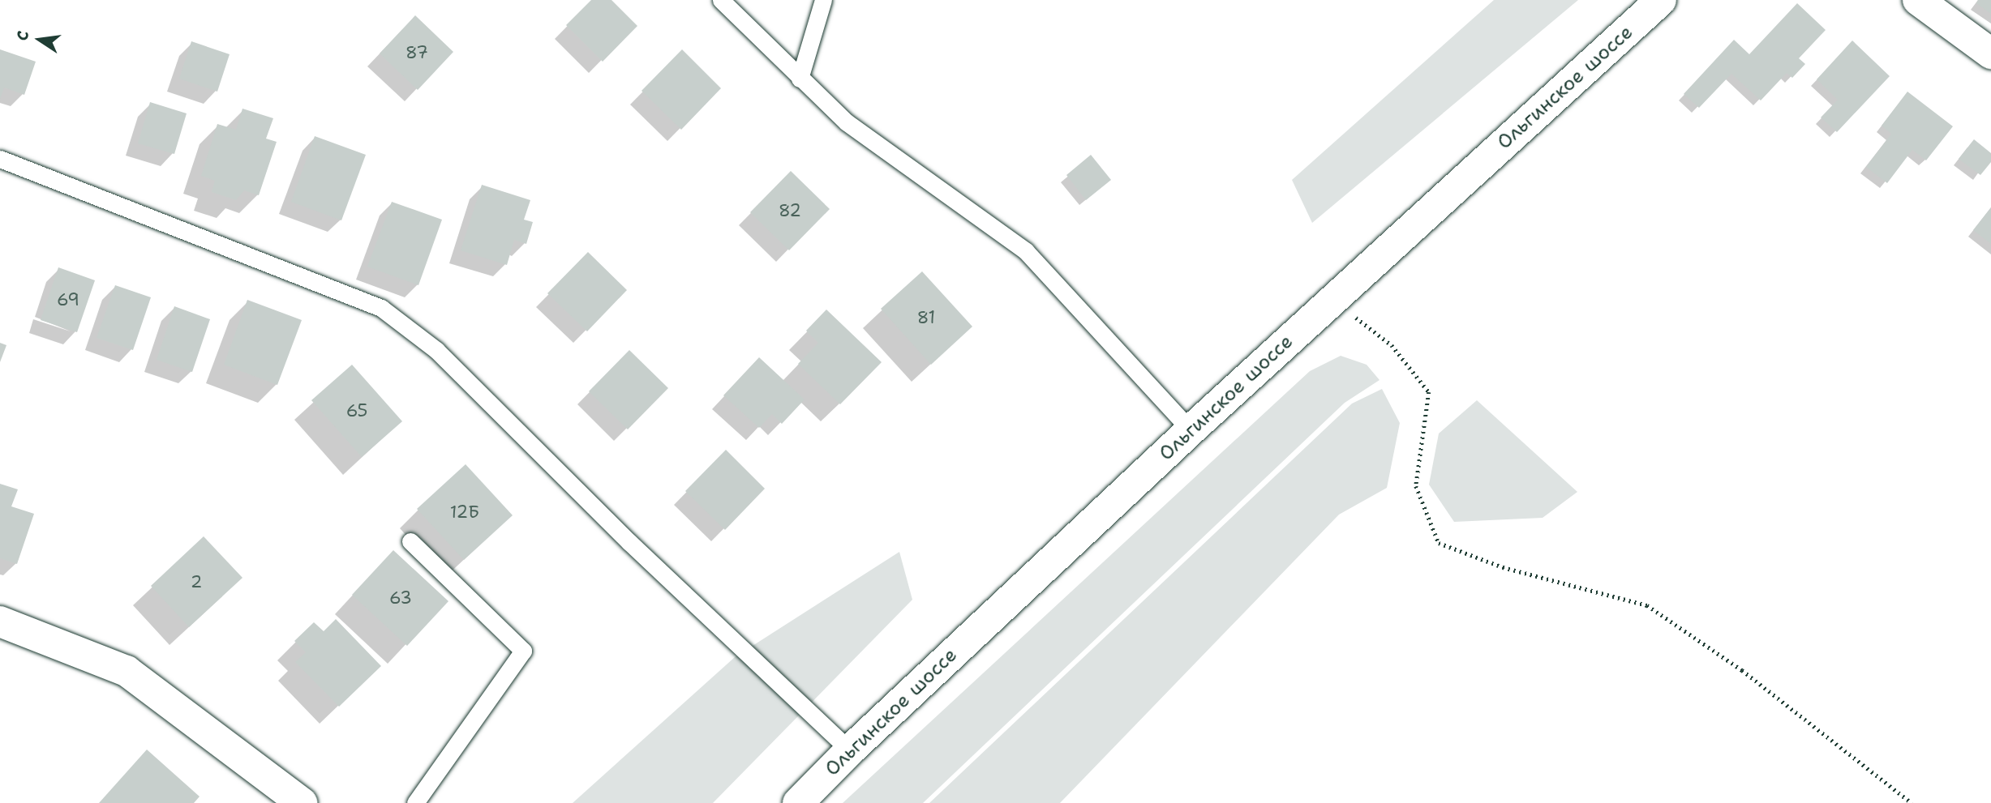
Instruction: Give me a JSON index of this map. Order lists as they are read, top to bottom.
{
  "streets": {
    "main road": ["Ольгинское шоссе"]
  },
  "house_numbers": [
    "87",
    "82",
    "69",
    "81",
    "65",
    "12Б",
    "2",
    "63"
  ],
  "north": "left"
}
